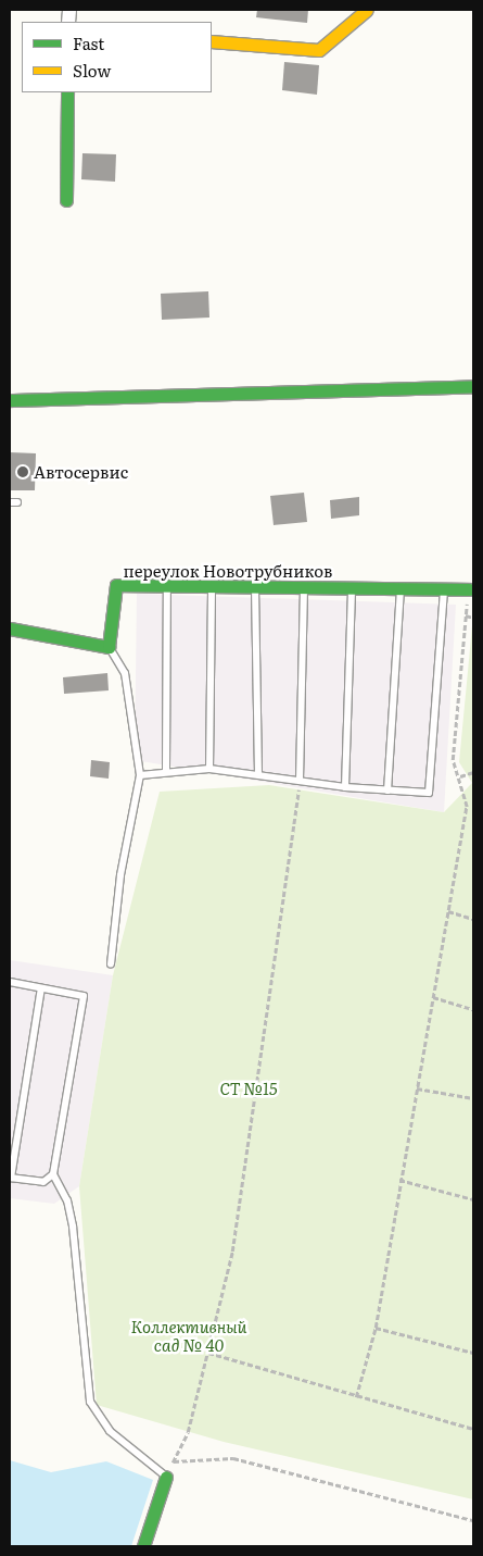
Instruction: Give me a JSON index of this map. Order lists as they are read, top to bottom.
{
  "streets": {
    "street": ["переулок Новотрубников"]
  },
  "parks": ["СТ №15", "Коллективный сад № 40"],
  "places": ["Автосервис"],
  "legend": ["Fast", "Slow"]
}
